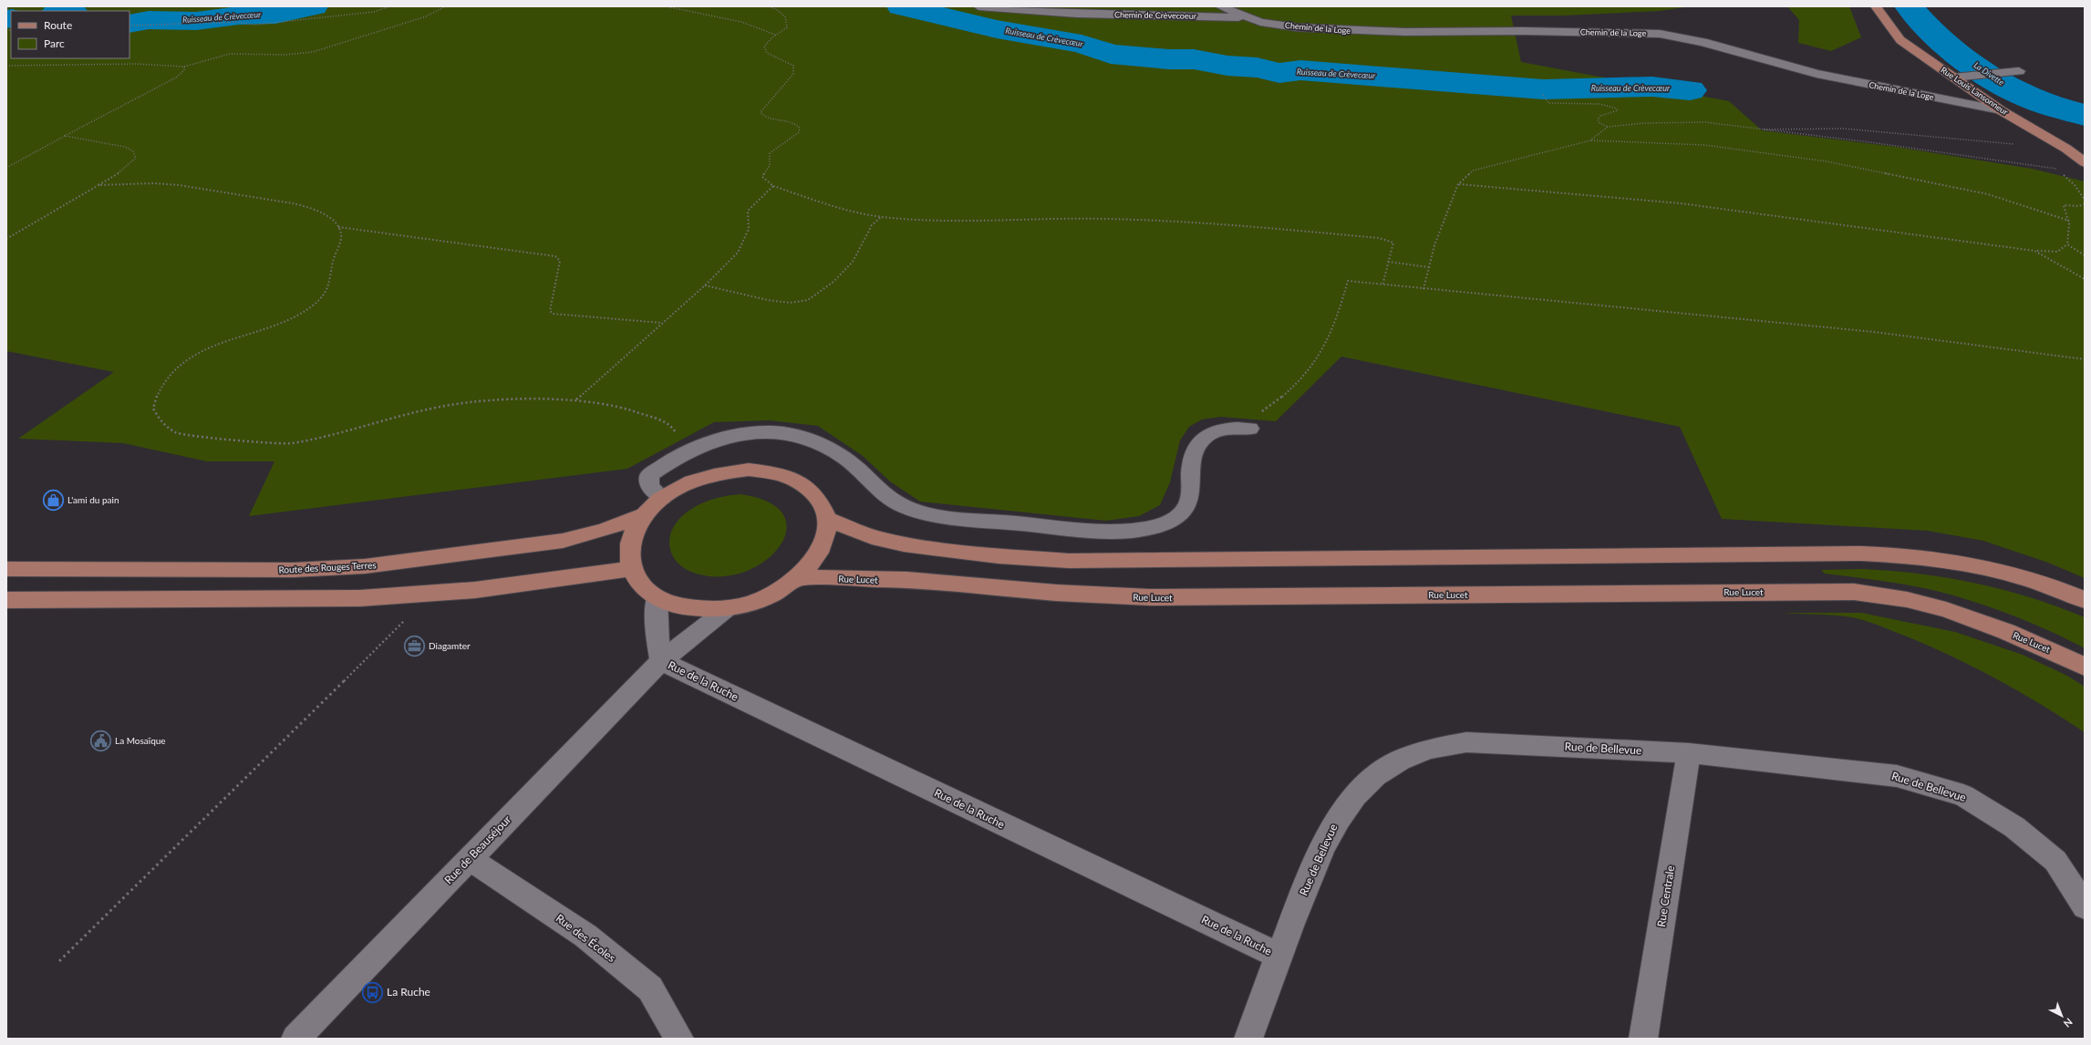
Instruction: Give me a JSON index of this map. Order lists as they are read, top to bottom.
{
  "streets": {
    "main road": ["Rue Louis Lansonneur", "Route des Rouges Terres", "Rue Lucet"],
    "street": [
      "Chemin de Crèvecoeur",
      "Chemin de la Loge",
      "Rue de la Ruche",
      "Rue de Bellevue",
      "Rue de Beauséjour",
      "Rue Centrale",
      "Rue des Écoles"
    ]
  },
  "crossings": [
    ["Chemin de Crèvecoeur", "Chemin de la Loge"],
    ["Chemin de la Loge", "Rue Louis Lansonneur"],
    ["Rue de la Ruche", "Rue de Bellevue"],
    ["Rue de la Ruche", "Rue de Beauséjour"],
    ["Rue de Bellevue", "Rue Centrale"],
    ["Rue de Beauséjour", "Rue des Écoles"]
  ],
  "water": ["Ruisseau de Crèvecœur", "La Divette"],
  "places": {
    "shop": ["L'ami du pain"],
    "office": ["Diagamter"],
    "public building": ["La Mosaïque"],
    "bus stop": ["La Ruche"]
  },
  "legend": ["Route", "Parc"],
  "north": "bottom right"
}
